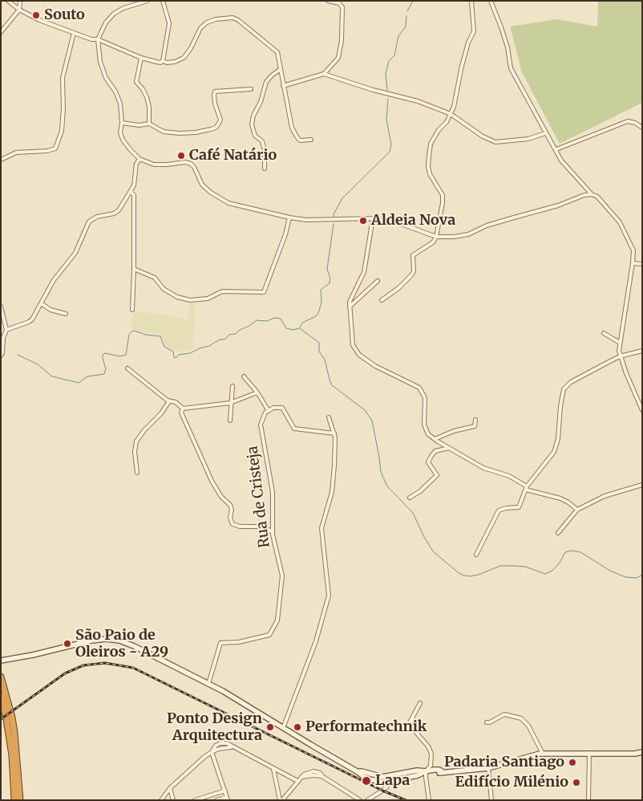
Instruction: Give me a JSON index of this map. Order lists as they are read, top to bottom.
{
  "streets": {
    "street": ["Rua de Cristeja"]
  },
  "places": [
    "Souto",
    "Café Natário",
    "Aldeia Nova",
    "São Paio de Oleiros - A29",
    "Ponto Design Arquitectura",
    "Performatechnik",
    "Padaria Santiago",
    "Lapa",
    "Edifício Milénio"
  ]
}
